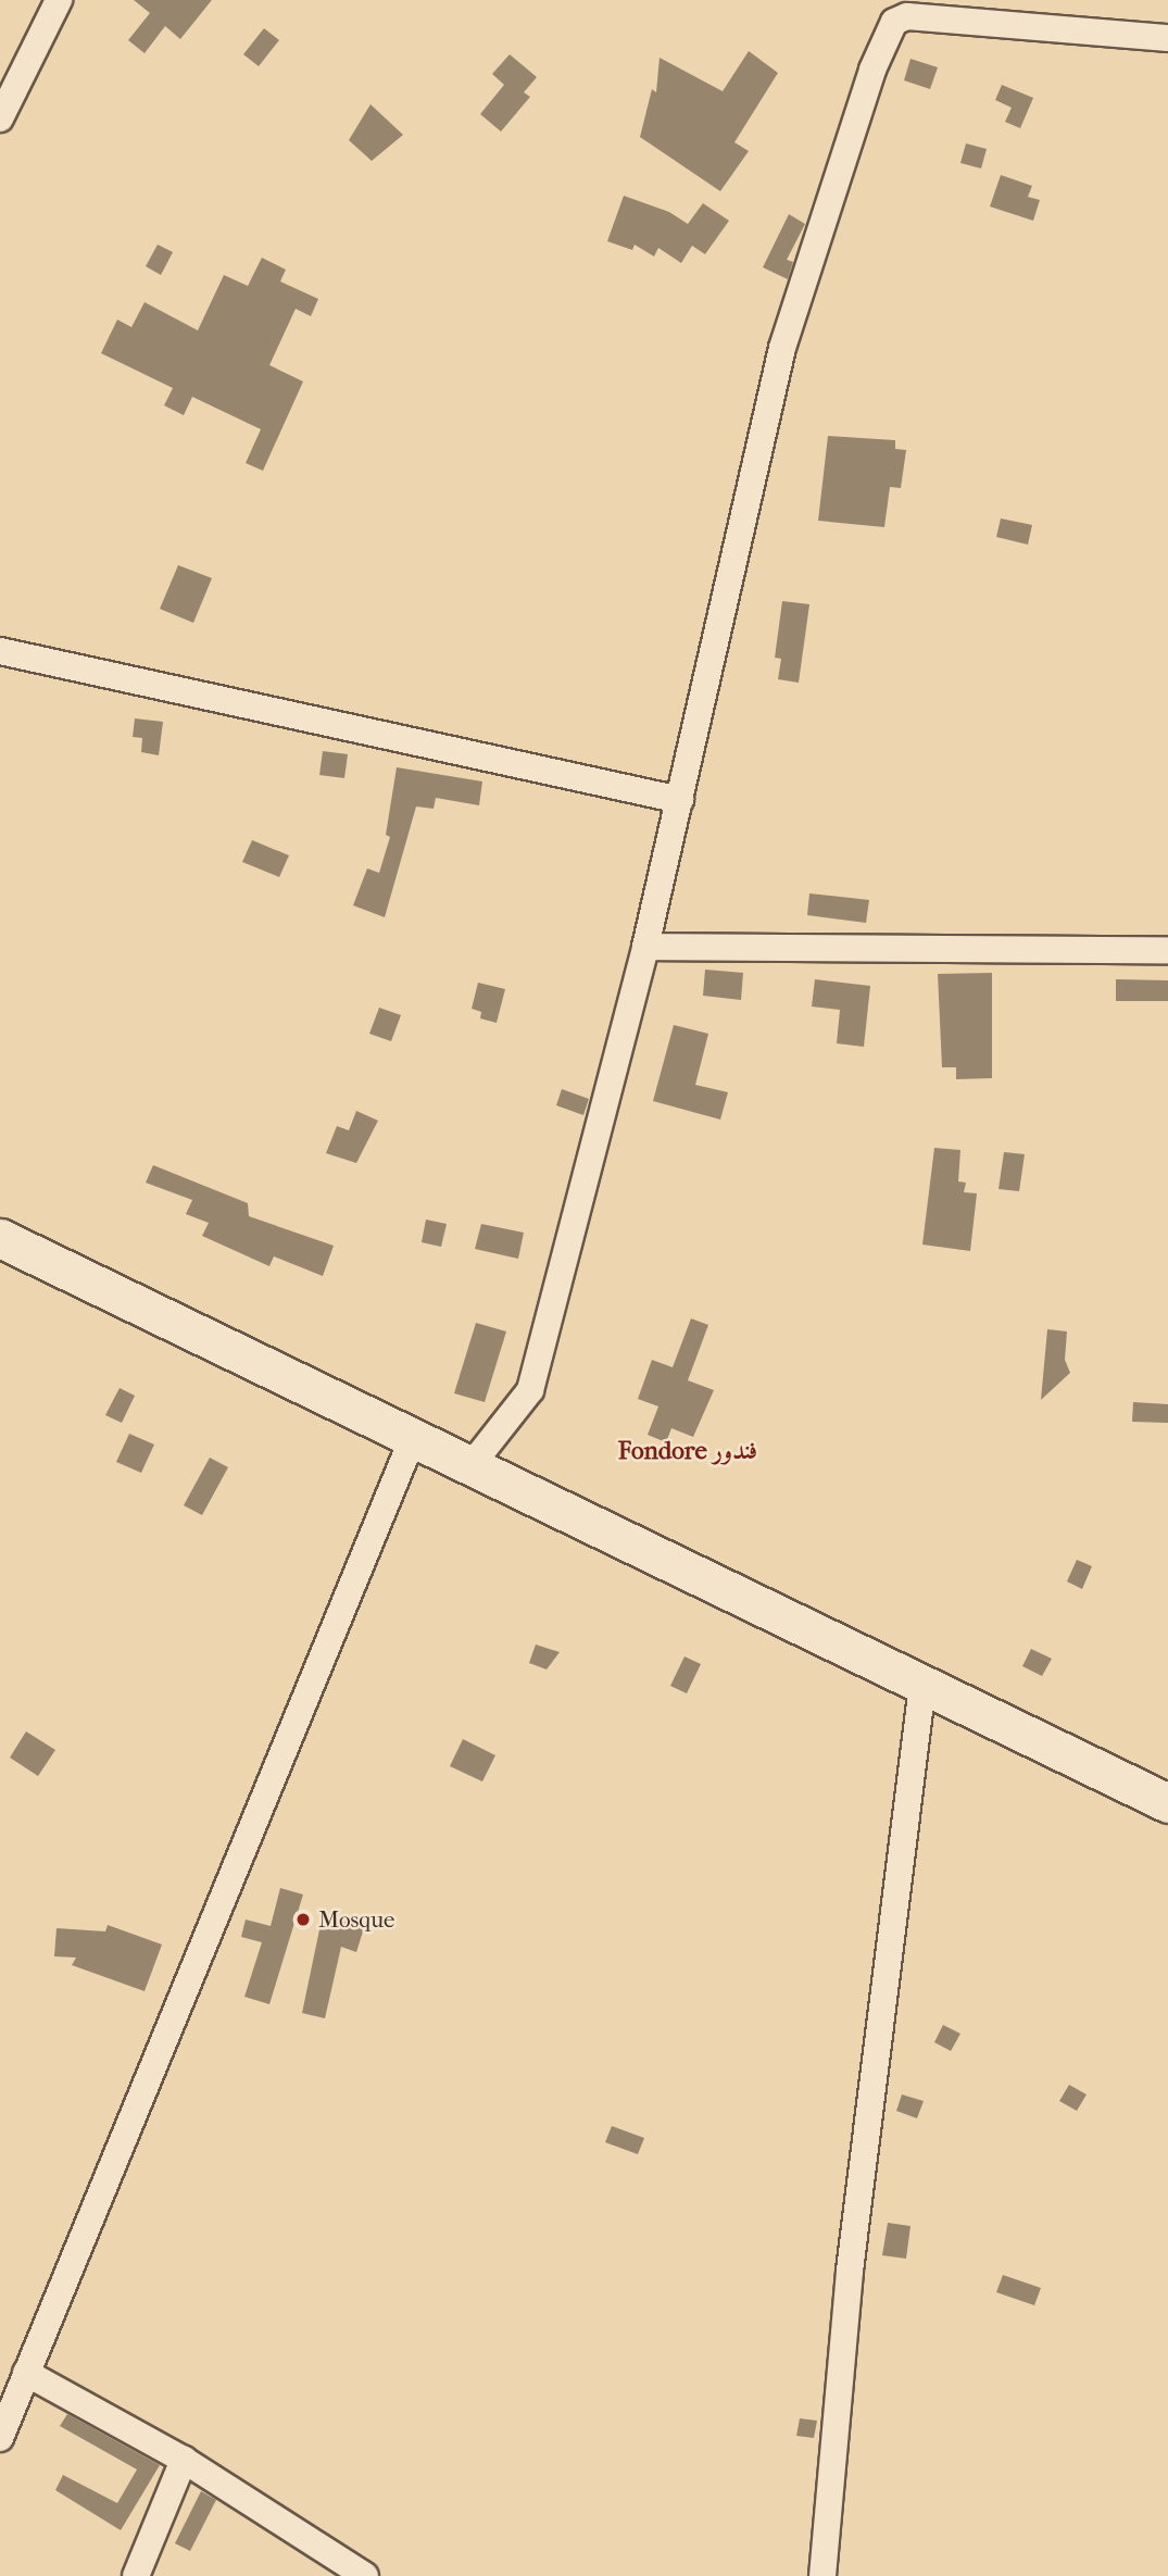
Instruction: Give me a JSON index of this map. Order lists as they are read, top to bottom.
{
  "districts": ["Fondore فندور"],
  "places": ["Mosque"]
}
